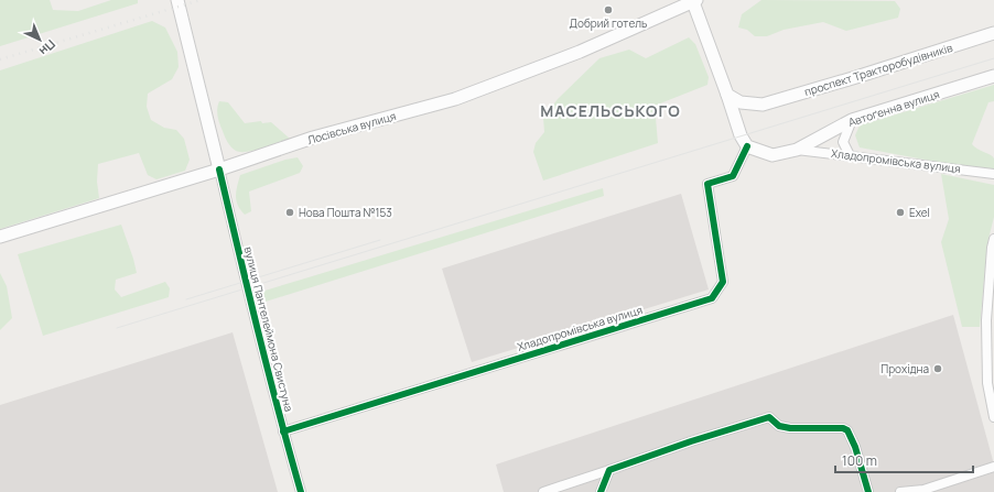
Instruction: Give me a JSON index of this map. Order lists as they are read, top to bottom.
{
  "streets": {
    "main road": [
      "проспект Тракторобудівників",
      "Автоґенна вулиця",
      "Лосівська вулиця",
      "Хладопромівська вулиця",
      "вулиця Пантелеймона Свистуна"
    ]
  },
  "crossings": [
    ["Автоґенна вулиця", "Хладопромівська вулиця"],
    ["Лосівська вулиця", "вулиця Пантелеймона Свистуна"],
    ["Хладопромівська вулиця", "вулиця Пантелеймона Свистуна"]
  ],
  "districts": ["МАСЕЛЬСЬКОГО"],
  "places": [
    "Добрий готель",
    "Нова Пошта №153",
    "Exel",
    "Прохідна"
  ],
  "scale_bar": "100 m",
  "north": "bottom right"
}
